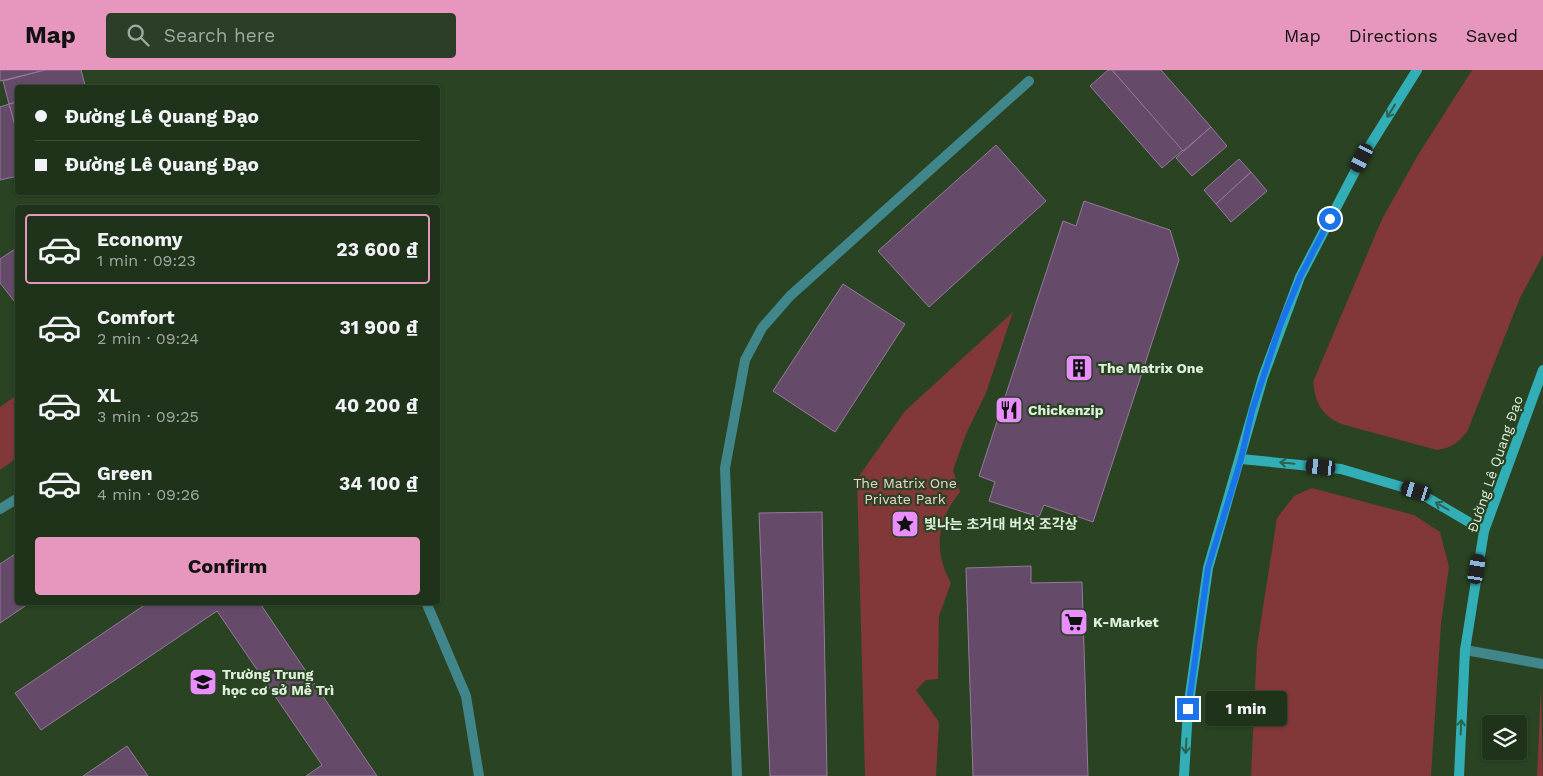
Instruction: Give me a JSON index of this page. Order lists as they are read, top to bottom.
{
  "streets": {
    "main road": ["Đường Lê Quang Đạo"]
  },
  "parks": ["The Matrix One Private Park"],
  "places": {
    "building": ["The Matrix One"],
    "restaurant": ["Chickenzip"],
    "place": ["빛나는 초거대 버섯 조각상"],
    "supermarket": ["K-Market"],
    "school or university": ["Trường Trung học cơ sở Mễ Trì"]
  },
  "page": {
    "header": "Map",
    "search": "Search here",
    "nav": ["Map", "Directions", "Saved"],
    "banner": ["Đường Lê Quang Đạo", "Đường Lê Quang Đạo"],
    "list": [
      {
        "name": "Economy",
        "note": "1 min · 09:23",
        "value": "23 600 ₫"
      },
      {
        "name": "Comfort",
        "note": "2 min · 09:24",
        "value": "31 900 ₫"
      },
      {
        "name": "XL",
        "note": "3 min · 09:25",
        "value": "40 200 ₫"
      },
      {
        "name": "Green",
        "note": "4 min · 09:26",
        "value": "34 100 ₫"
      }
    ],
    "buttons": "Confirm",
    "bubble": "1 min"
  }
}
